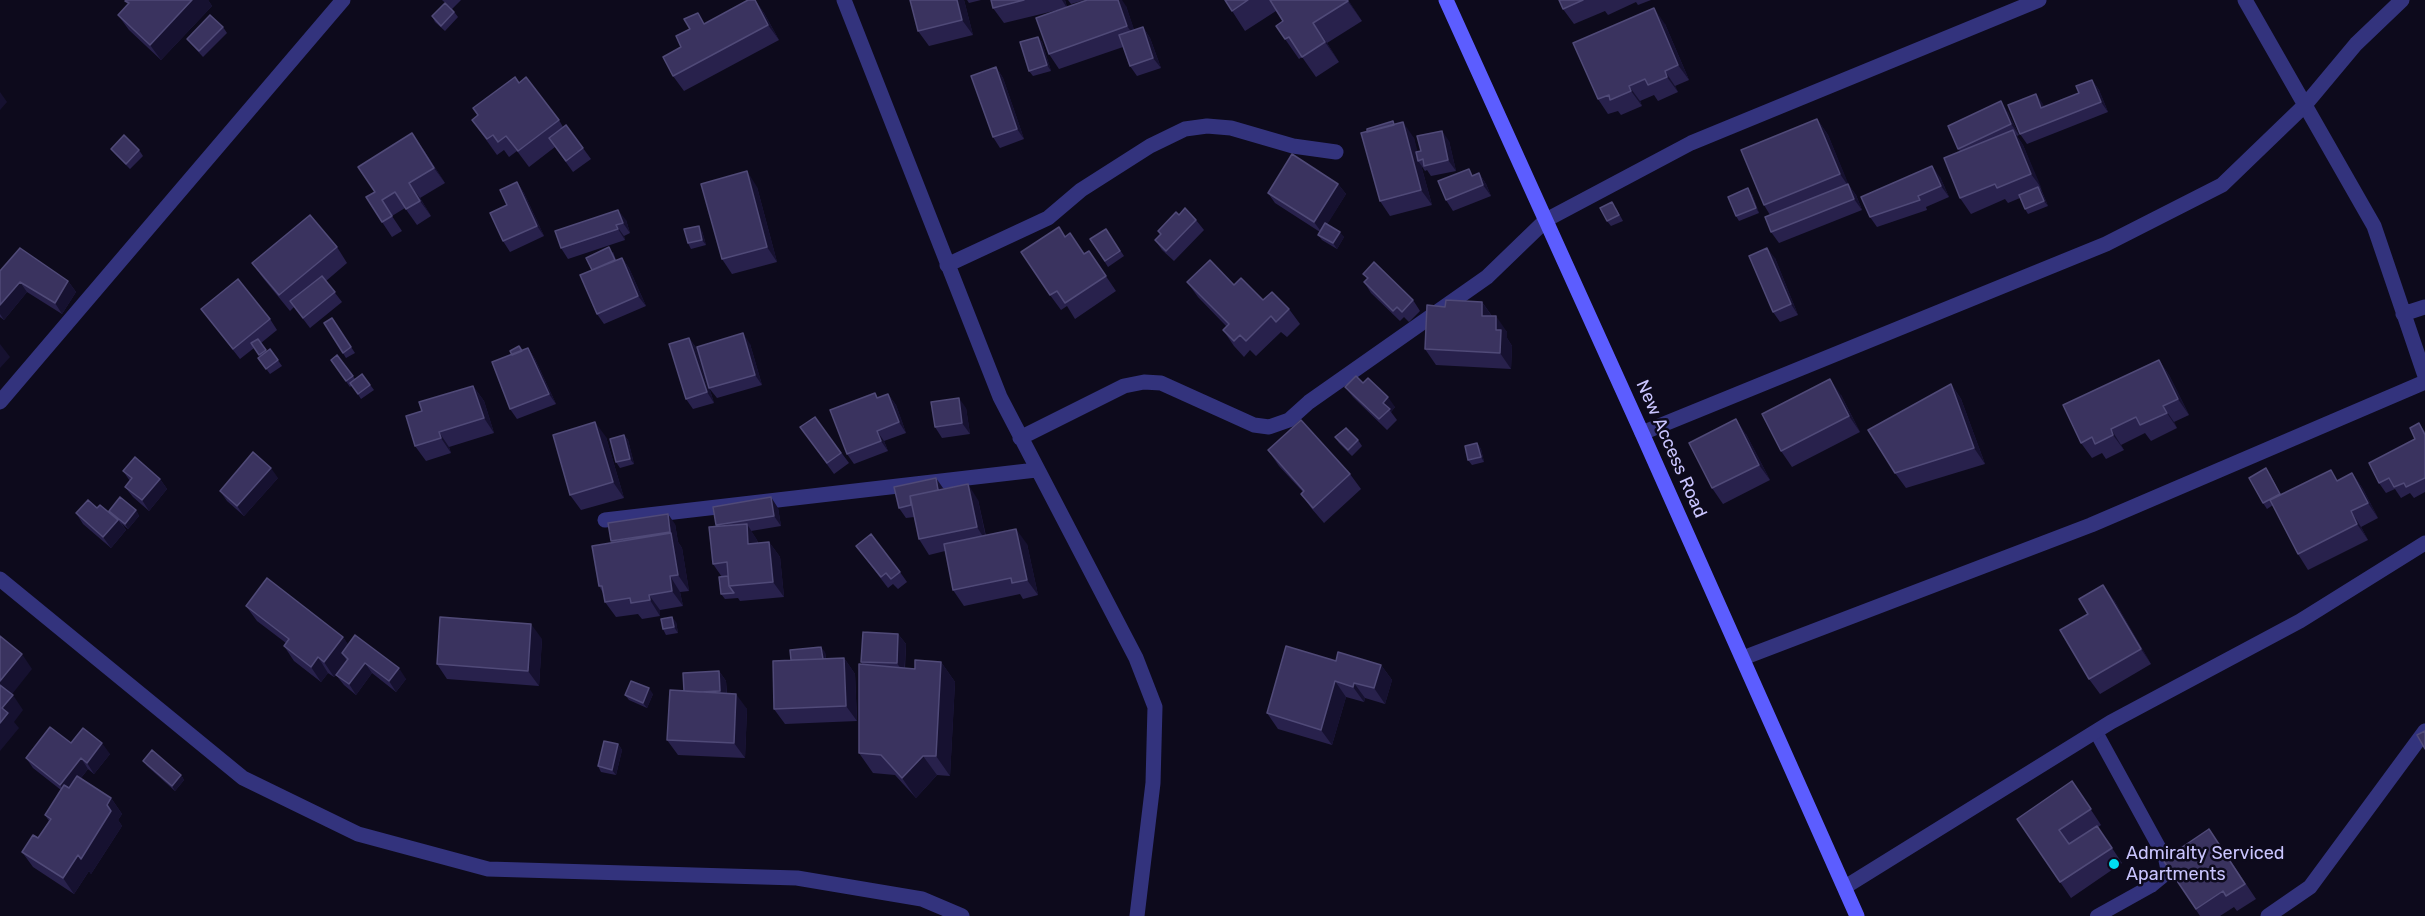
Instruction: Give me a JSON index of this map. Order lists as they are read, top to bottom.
{
  "streets": {
    "main road": ["New Access Road"]
  },
  "places": ["Admiralty Serviced Apartments"]
}
